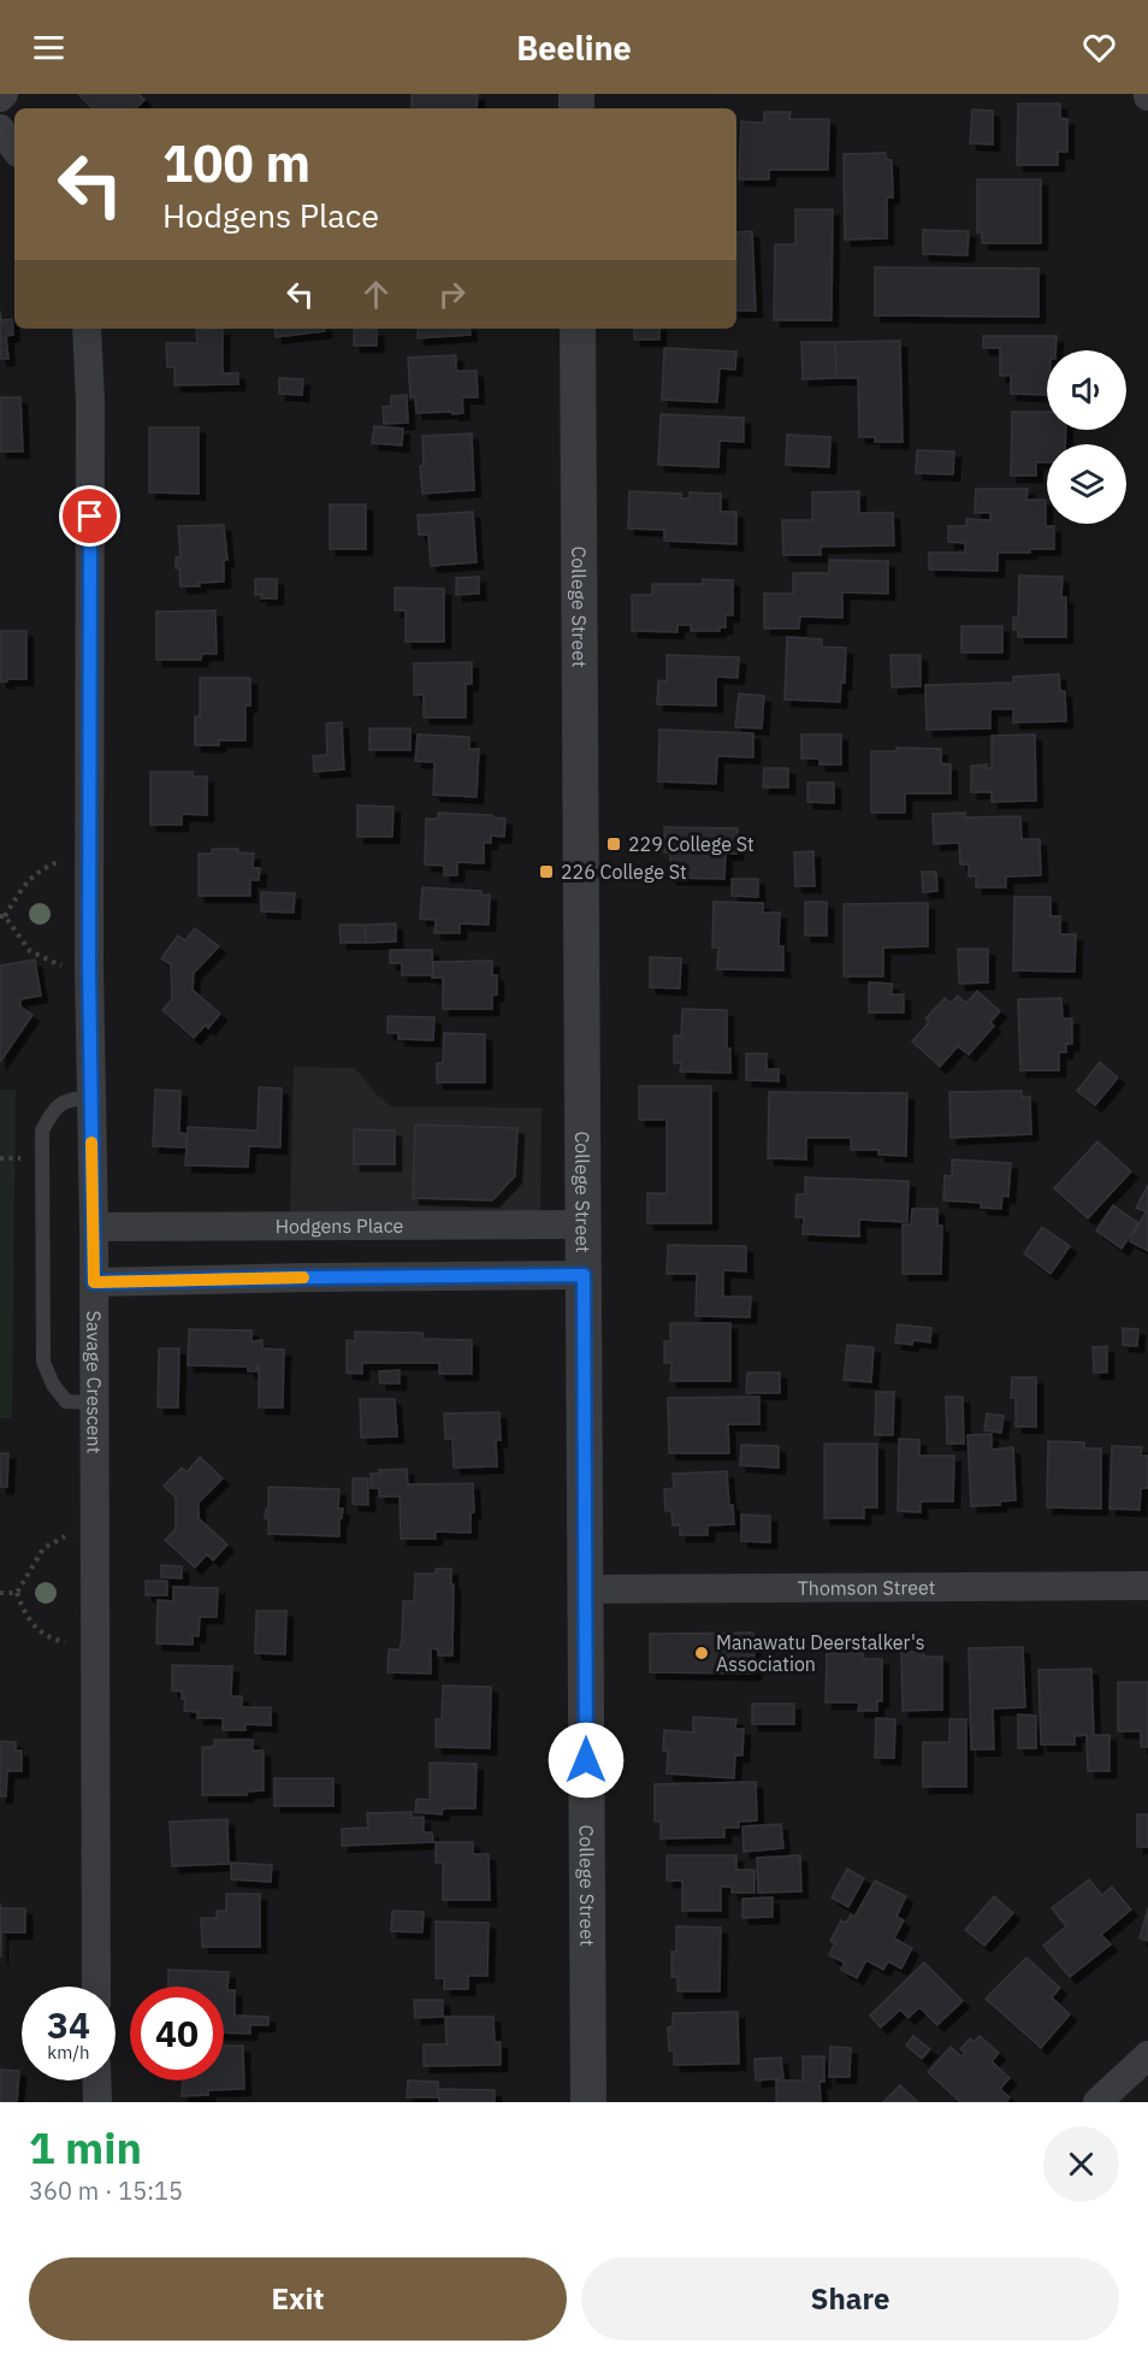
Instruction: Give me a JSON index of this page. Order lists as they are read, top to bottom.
{
  "streets": {
    "street": [
      "College Street",
      "Hodgens Place",
      "Savage Crescent",
      "Thomson Street"
    ]
  },
  "crossings": [
    ["College Street", "Hodgens Place"],
    ["College Street", "Thomson Street"],
    ["Hodgens Place", "Savage Crescent"]
  ],
  "places": {
    "transit": ["229 College St", "226 College St"],
    "other": ["Manawatu Deerstalker's Association"]
  },
  "page": {
    "header": "Beeline",
    "turn": ["100 m", "Hodgens Place"],
    "speed": "34 km/h",
    "limit": "40",
    "heading": ["1 min", "360 m · 15:15"],
    "buttons": ["Exit", "Share"]
  }
}
